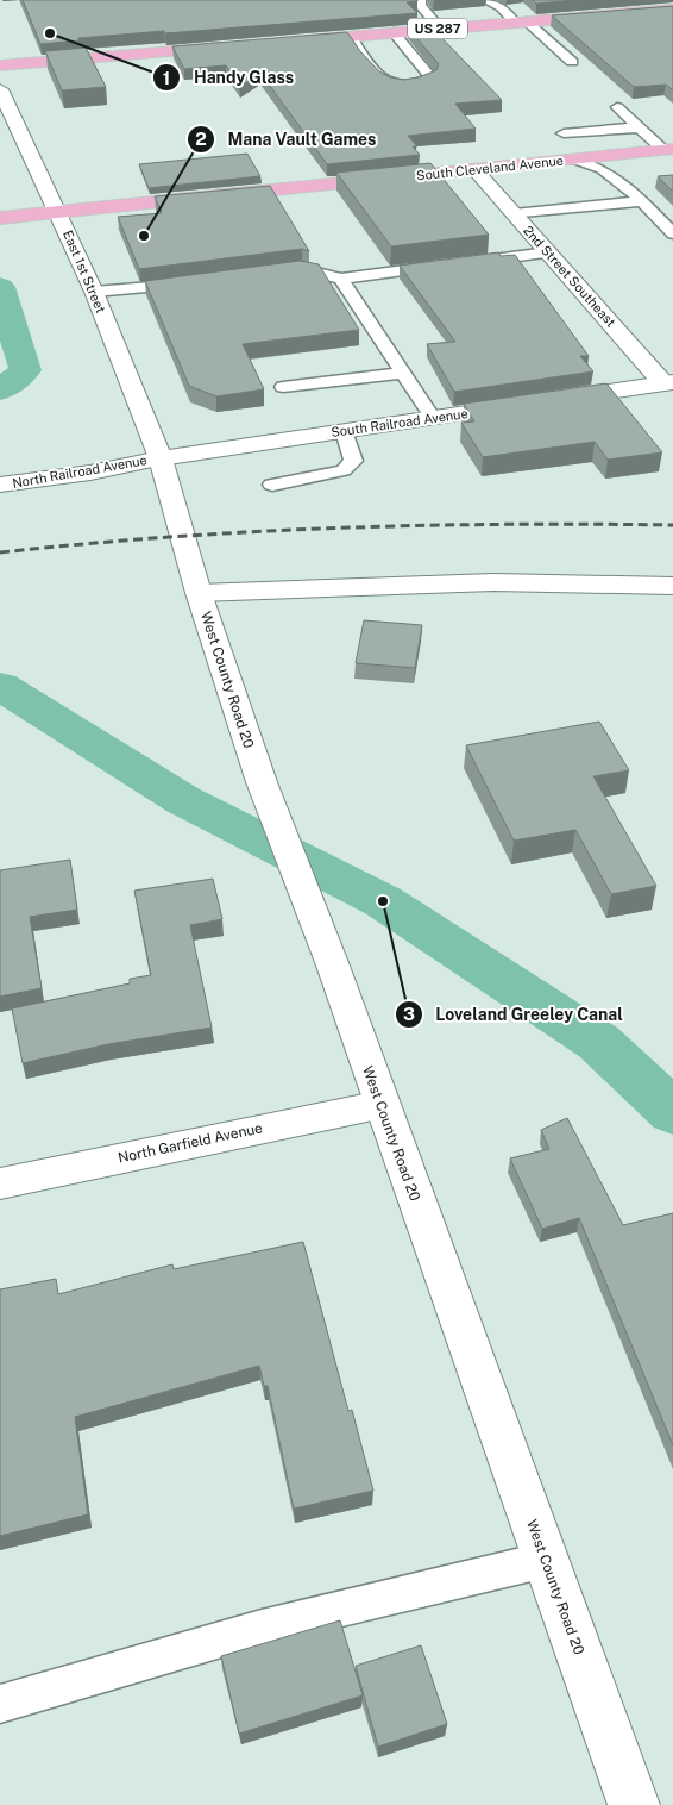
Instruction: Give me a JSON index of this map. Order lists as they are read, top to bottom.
{
  "streets": {
    "highway": ["US 287", "South Cleveland Avenue"],
    "main road": [
      "East 1st Street",
      "2nd Street Southeast",
      "South Railroad Avenue",
      "North Railroad Avenue",
      "West County Road 20",
      "North Garfield Avenue"
    ]
  },
  "crossings": [
    ["South Cleveland Avenue", "East 1st Street"],
    ["South Cleveland Avenue", "2nd Street Southeast"],
    ["East 1st Street", "South Railroad Avenue"],
    ["East 1st Street", "North Railroad Avenue"],
    ["East 1st Street", "West County Road 20"],
    ["South Railroad Avenue", "North Railroad Avenue"],
    ["South Railroad Avenue", "West County Road 20"],
    ["North Railroad Avenue", "West County Road 20"],
    ["West County Road 20", "North Garfield Avenue"]
  ],
  "places": ["Handy Glass", "Mana Vault Games", "Loveland Greeley Canal"]
}
